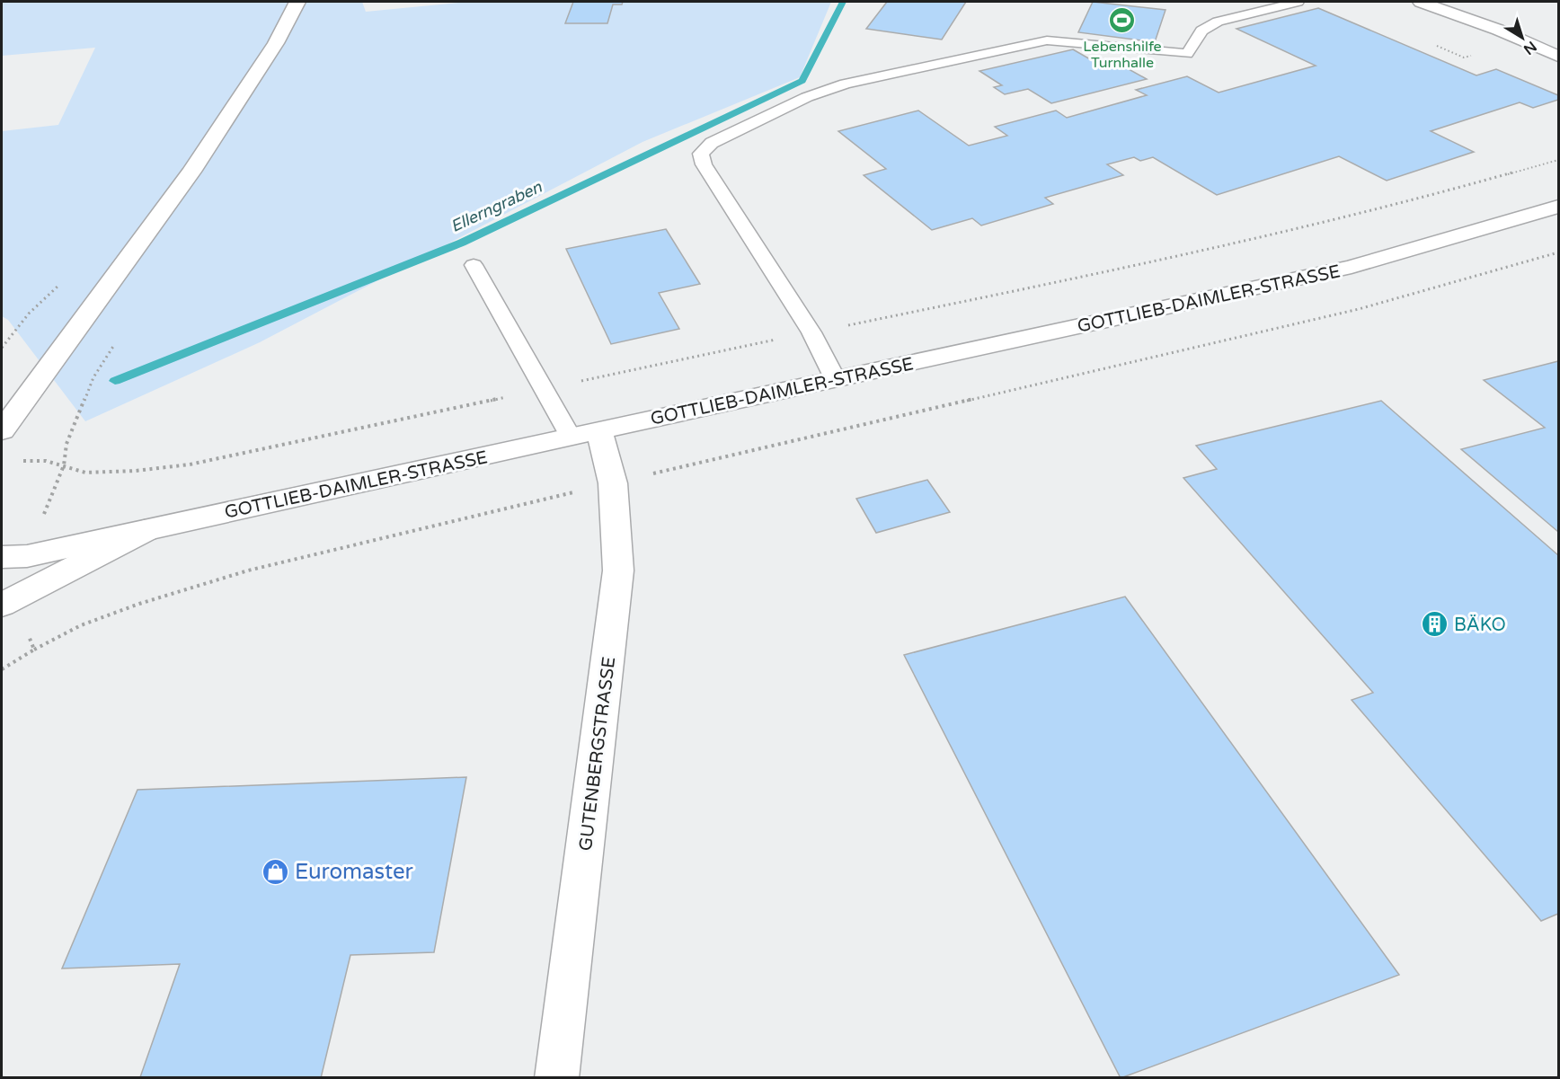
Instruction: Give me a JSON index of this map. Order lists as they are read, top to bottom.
{
  "streets": {
    "street": ["GOTTLIEB-DAIMLER-STRASSE", "GUTENBERGSTRASSE"]
  },
  "crossings": [
    ["GOTTLIEB-DAIMLER-STRASSE", "GUTENBERGSTRASSE"]
  ],
  "water": ["Ellerngraben"],
  "places": {
    "sports": ["Lebenshilfe Turnhalle"],
    "building": ["BÄKO"],
    "shop": ["Euromaster"]
  },
  "north": "bottom right"
}
